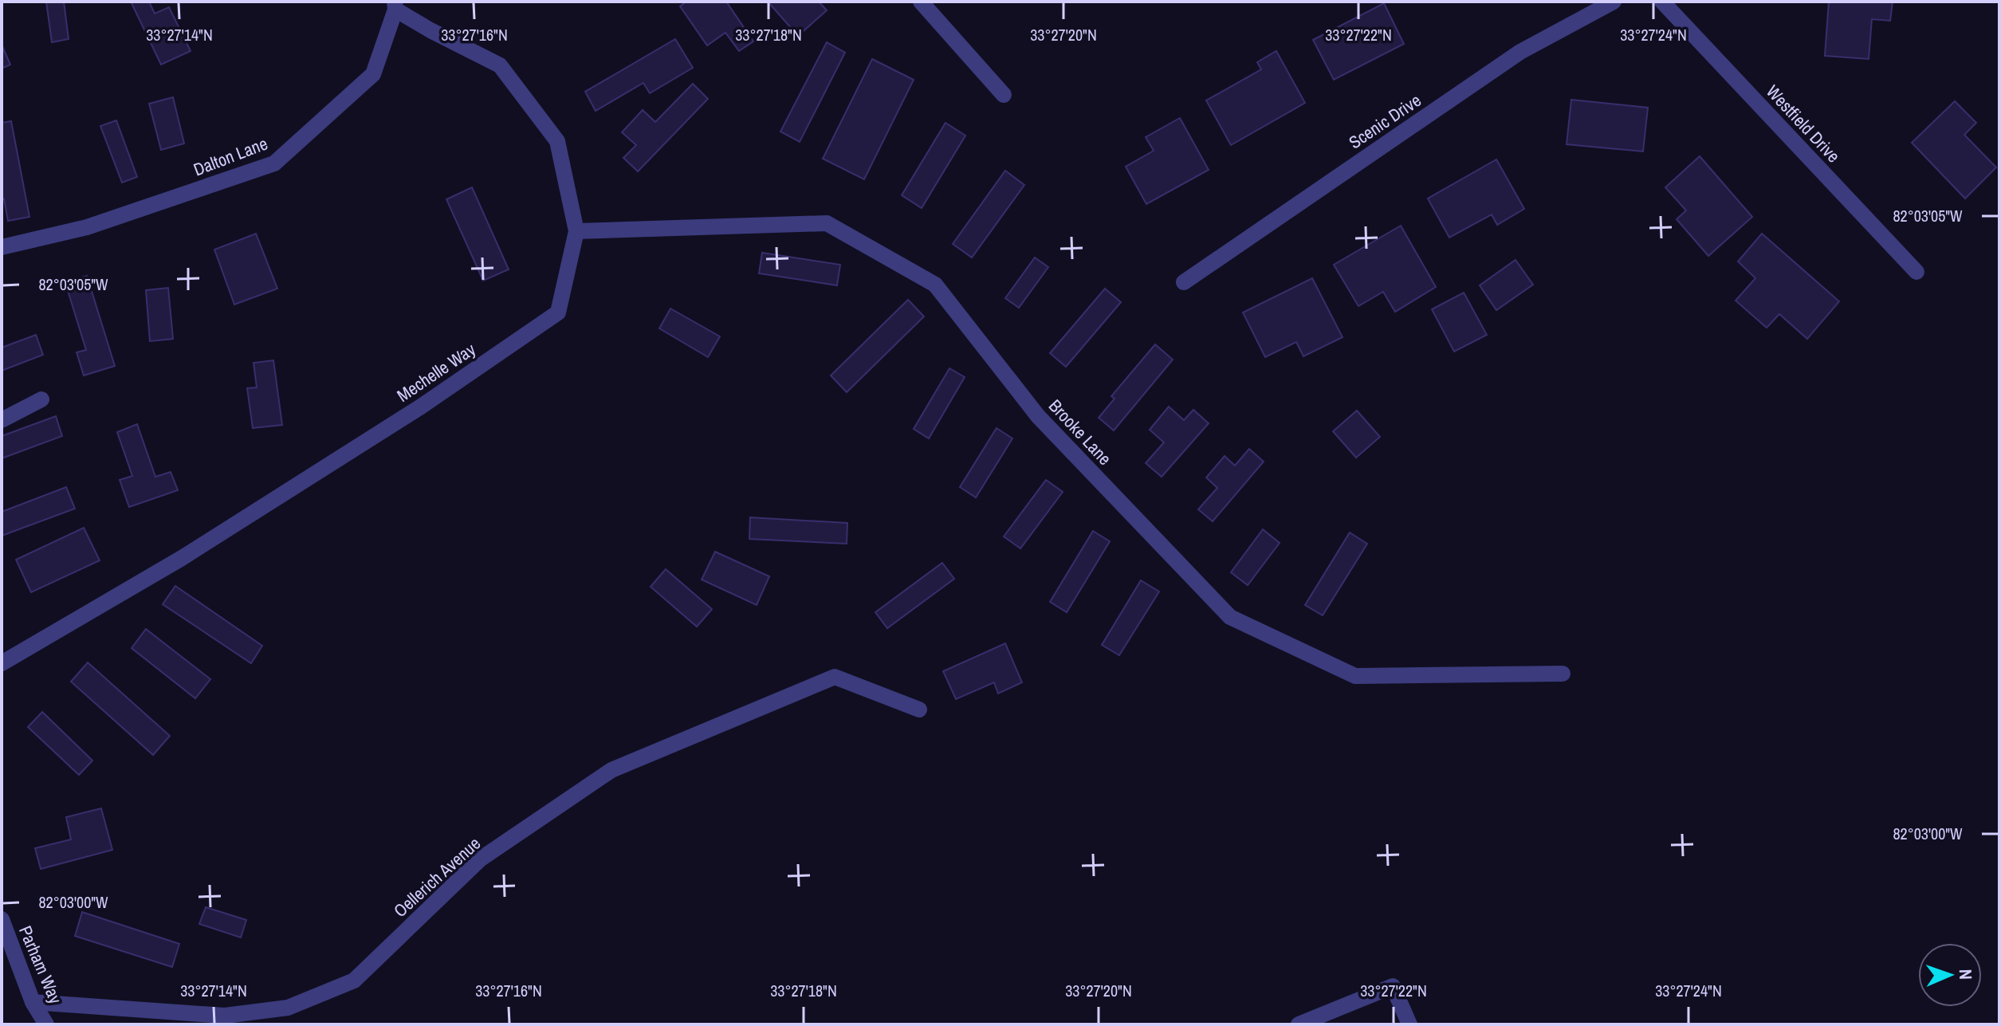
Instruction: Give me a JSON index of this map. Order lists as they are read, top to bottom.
{
  "streets": {
    "street": [
      "Scenic Drive",
      "Westfield Drive",
      "Dalton Lane",
      "Mechelle Way",
      "Brooke Lane",
      "Oellerich Avenue",
      "Parham Way"
    ]
  },
  "crossings": [
    ["Dalton Lane", "Mechelle Way"],
    ["Mechelle Way", "Brooke Lane"],
    ["Oellerich Avenue", "Parham Way"]
  ],
  "north": "right",
  "coordinates": [
    "33°27'14\"N",
    "33°27'16\"N",
    "33°27'18\"N",
    "33°27'20\"N",
    "33°27'22\"N",
    "33°27'24\"N",
    "82°03'05\"W",
    "82°03'00\"W"
  ]
}
